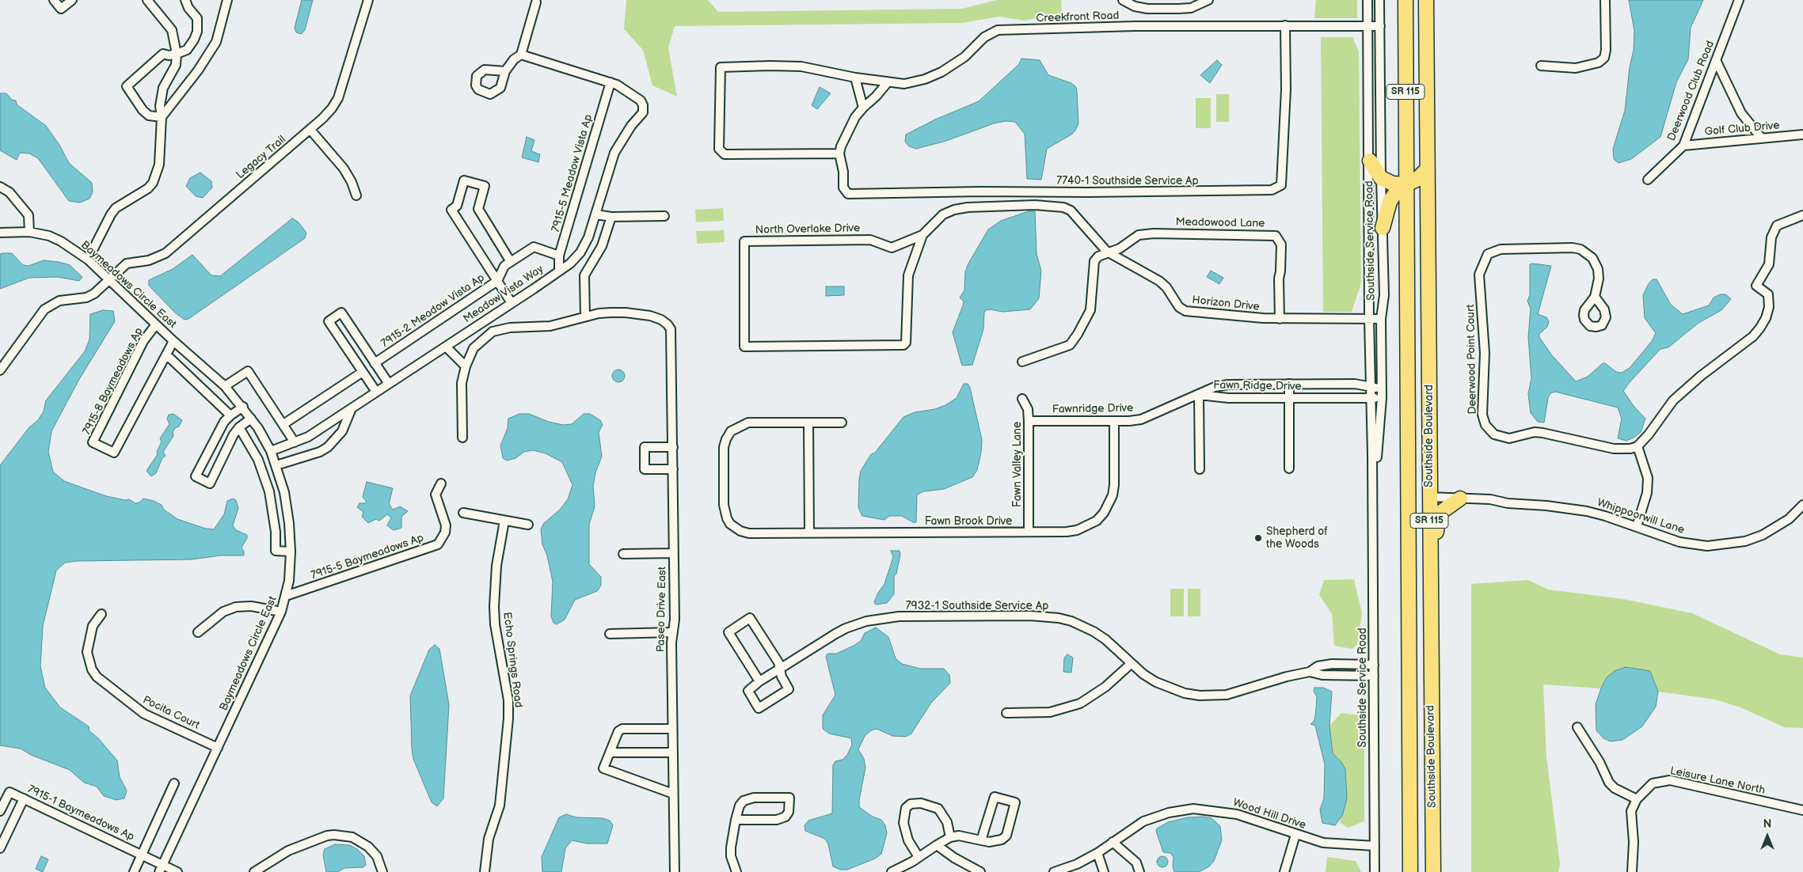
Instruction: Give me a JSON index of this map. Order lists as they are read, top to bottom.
{
  "streets": {
    "highway": ["SR 115", "Southside Boulevard"],
    "street": [
      "Creekfront Road",
      "Deerwood Club Road",
      "Golf Club Drive",
      "Legacy Trail",
      "7915-5 Meadow Vista Ap",
      "7740-1 Southside Service Ap",
      "Meadowood Lane",
      "North Overlake Drive",
      "Southside Service Road",
      "Baymeadows Circle East",
      "Meadow Vista Way",
      "Horizon Drive",
      "7915-2 Meadow Vista Ap",
      "Deerwood Point Court",
      "7915-8 Baymeadows Ap",
      "Fawn Ridge Drive",
      "Fawnridge Drive",
      "Fawn Valley Lane",
      "Whippoorwill Lane",
      "Fawn Brook Drive",
      "7915-5 Baymeadows Ap",
      "7932-1 Southside Service Ap",
      "Paseo Drive East",
      "Echo Springs Road",
      "Pocita Court",
      "Leisure Lane North",
      "7915-1 Baymeadows Ap",
      "Wood Hill Drive"
    ]
  },
  "crossings": [
    ["Creekfront Road", "7740-1 Southside Service Ap"],
    ["Deerwood Club Road", "Golf Club Drive"],
    ["Legacy Trail", "Baymeadows Circle East"],
    ["7915-5 Meadow Vista Ap", "Meadow Vista Way"],
    ["7915-5 Meadow Vista Ap", "7915-2 Meadow Vista Ap"],
    ["Meadowood Lane", "Horizon Drive"],
    ["North Overlake Drive", "Horizon Drive"],
    ["Southside Service Road", "Horizon Drive"],
    ["Southside Service Road", "Fawn Ridge Drive"],
    ["Southside Service Road", "7932-1 Southside Service Ap"],
    ["Southside Service Road", "Wood Hill Drive"],
    ["Baymeadows Circle East", "Meadow Vista Way"],
    ["Baymeadows Circle East", "7915-8 Baymeadows Ap"],
    ["Baymeadows Circle East", "7915-5 Baymeadows Ap"],
    ["Baymeadows Circle East", "Pocita Court"],
    ["Baymeadows Circle East", "7915-1 Baymeadows Ap"],
    ["Fawn Ridge Drive", "Fawnridge Drive"],
    ["Fawnridge Drive", "Fawn Valley Lane"],
    ["Fawnridge Drive", "Fawn Brook Drive"],
    ["Southside Boulevard", "Whippoorwill Lane"],
    ["Fawn Valley Lane", "Fawn Brook Drive"]
  ],
  "places": ["Shepherd of the Woods"],
  "north": "top"
}
